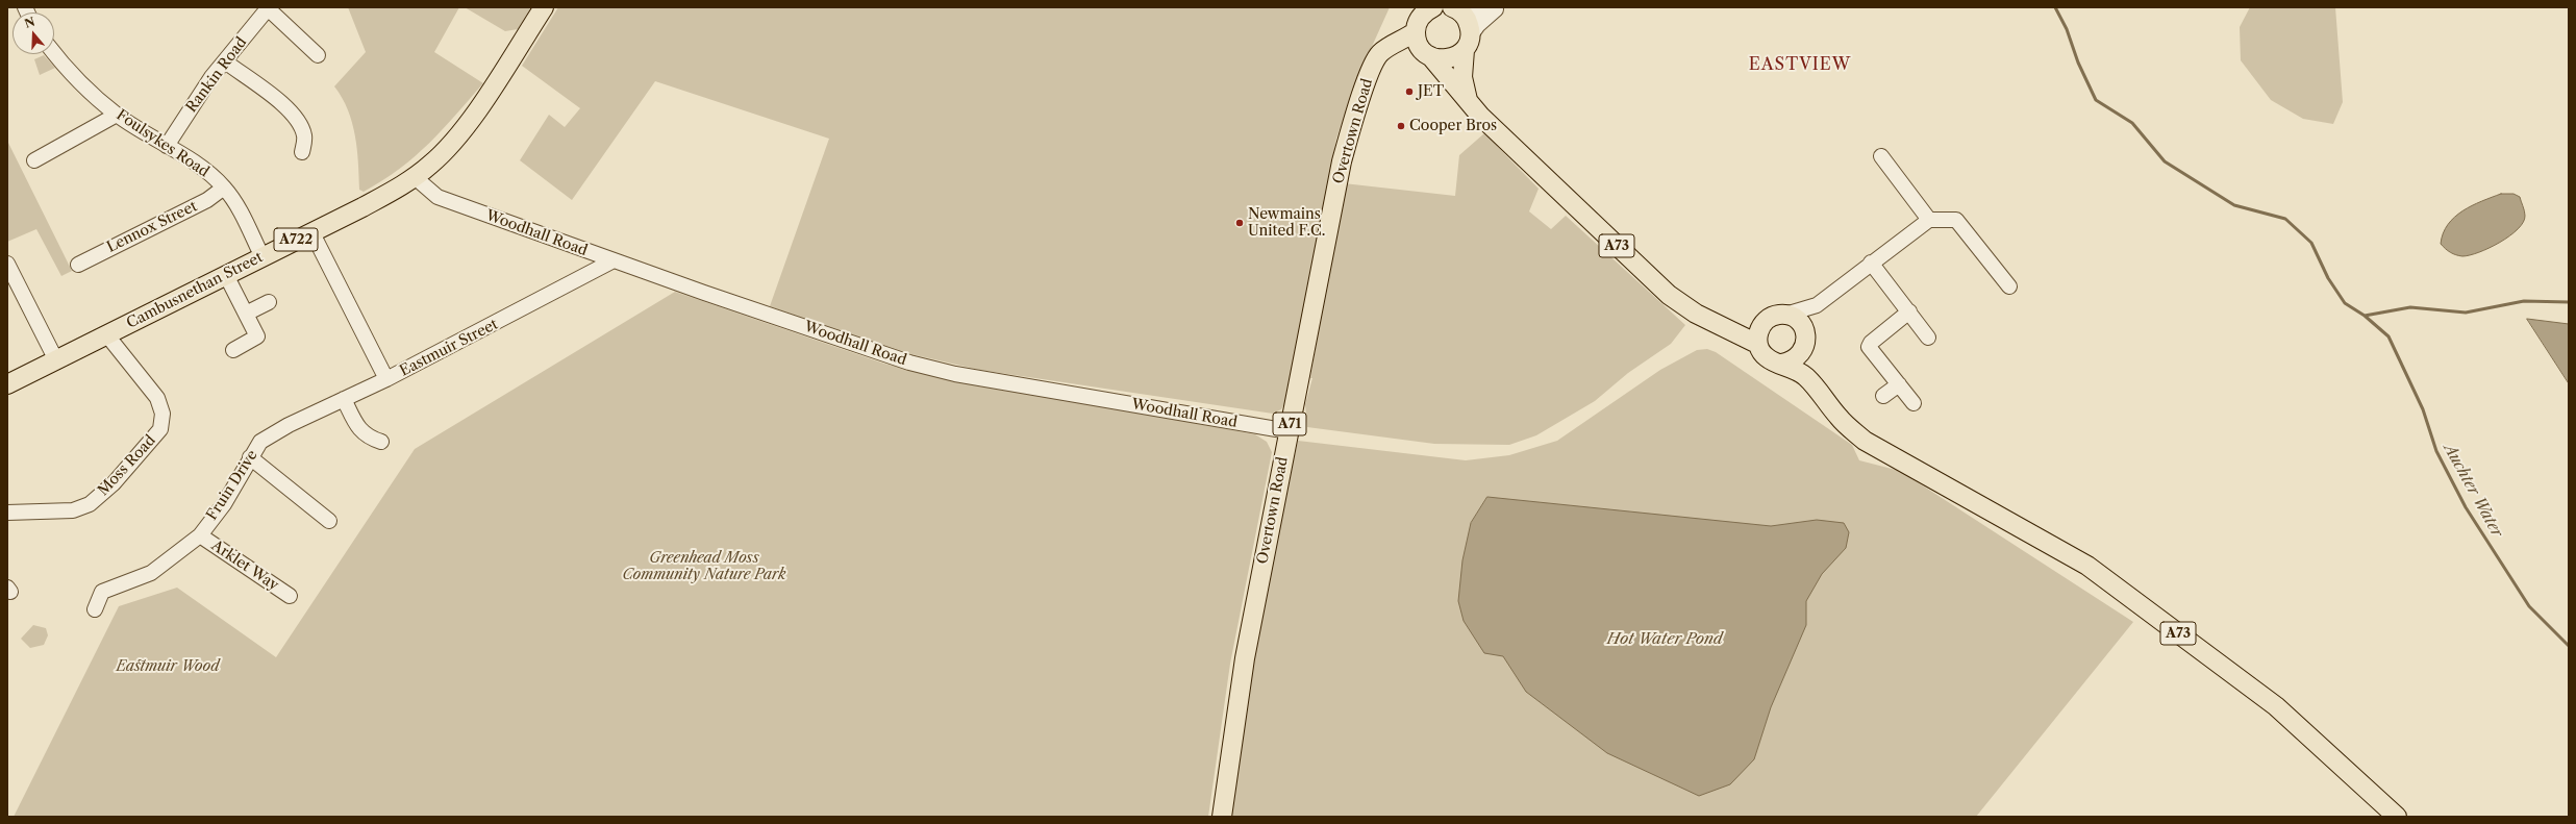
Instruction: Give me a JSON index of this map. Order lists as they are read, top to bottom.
{
  "streets": {
    "main road": [
      "Overtown Road",
      "A722",
      "A73",
      "Cambusnethan Street",
      "A71"
    ],
    "street": [
      "Rankin Road",
      "Foulsykes Road",
      "Lennox Street",
      "Woodhall Road",
      "Eastmuir Street",
      "Moss Road",
      "Fruin Drive",
      "Arklet Way"
    ]
  },
  "crossings": [
    ["Rankin Road", "Foulsykes Road"],
    ["Overtown Road", "Woodhall Road"],
    ["Overtown Road", "A73"],
    ["Foulsykes Road", "Lennox Street"],
    ["Foulsykes Road", "Cambusnethan Street"],
    ["Woodhall Road", "Cambusnethan Street"],
    ["Woodhall Road", "Eastmuir Street"],
    ["Cambusnethan Street", "Eastmuir Street"],
    ["Cambusnethan Street", "Moss Road"],
    ["Eastmuir Street", "Fruin Drive"],
    ["Fruin Drive", "Arklet Way"]
  ],
  "districts": ["EASTVIEW"],
  "water": ["Auchter Water", "Hot Water Pond"],
  "parks": ["Greenhead Moss Community Nature Park", "Eastmuir Wood"],
  "places": ["JET", "Cooper Bros", "Newmains United F.C."],
  "north": "top"
}
